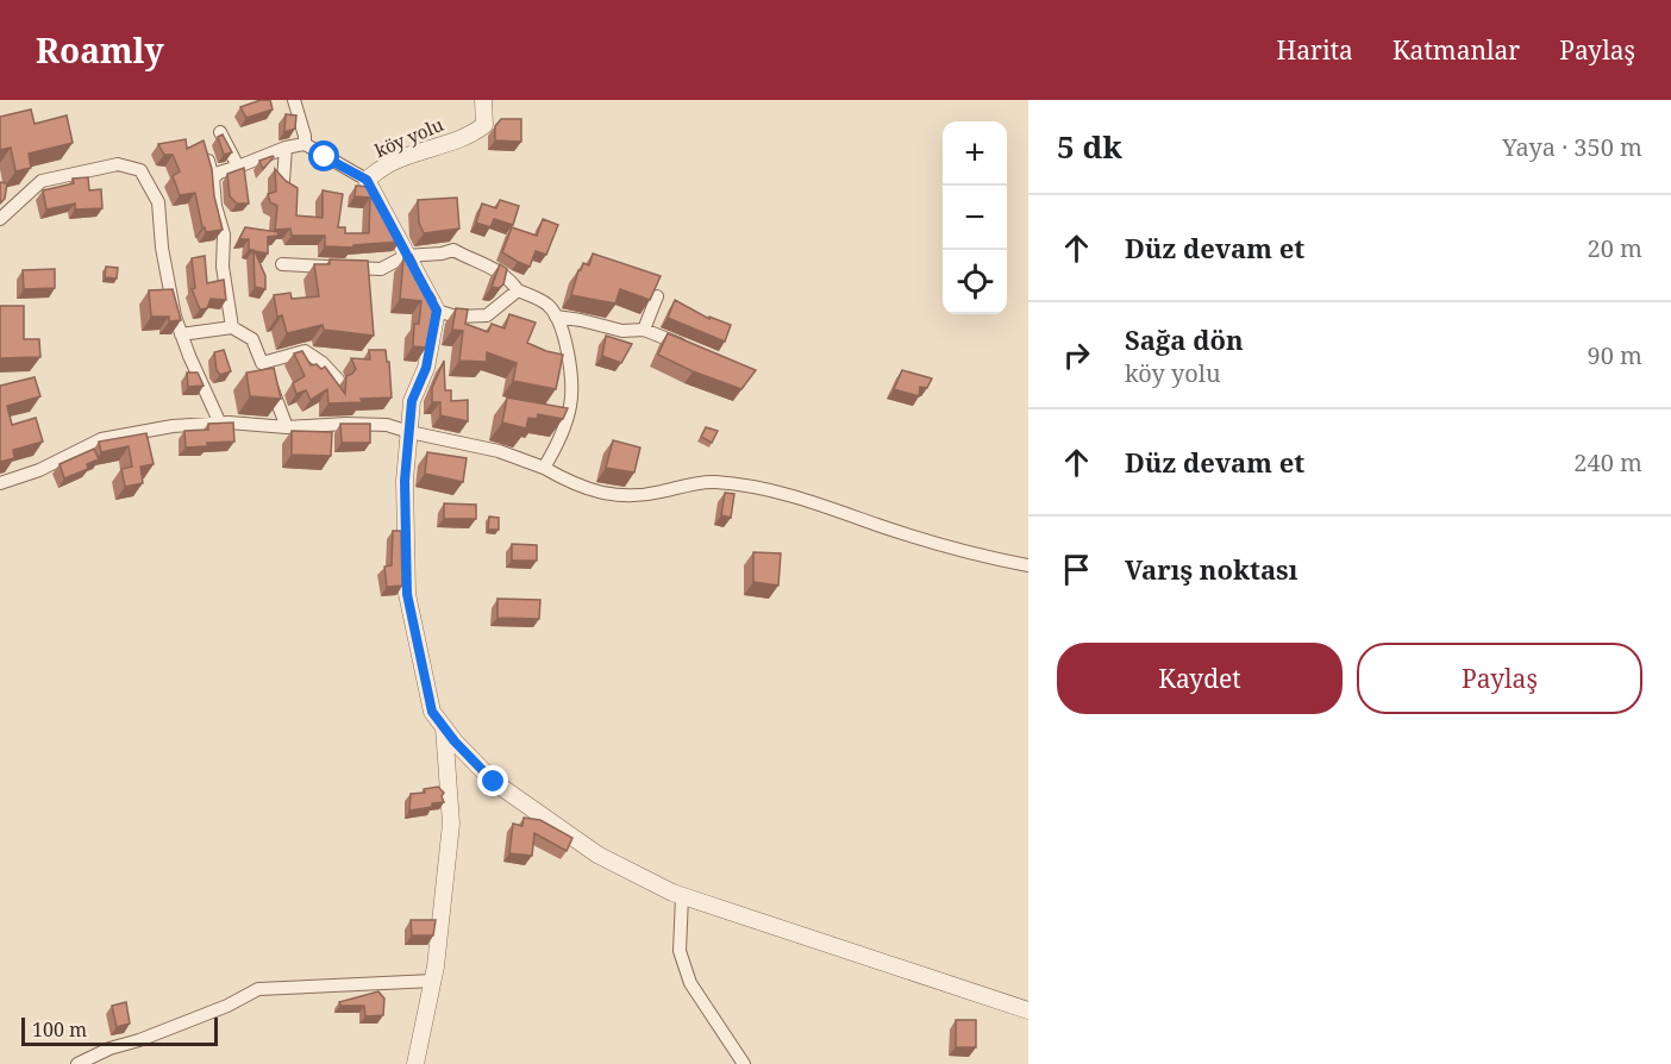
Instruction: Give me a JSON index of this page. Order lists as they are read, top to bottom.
{
  "streets": {
    "street": ["köy yolu"]
  },
  "scale_bar": "100 m",
  "page": {
    "header": "Roamly",
    "nav": ["Harita", "Katmanlar", "Paylaş"],
    "heading": ["5 dk", "Yaya · 350 m"],
    "map_buttons": ["+", "−"],
    "list": [
      ["Düz devam et", "20 m"],
      ["Sağa dön", "köy yolu", "90 m"],
      ["Düz devam et", "240 m"],
      "Varış noktası"
    ],
    "buttons": ["Kaydet", "Paylaş"],
    "scale": "100 m"
  }
}
